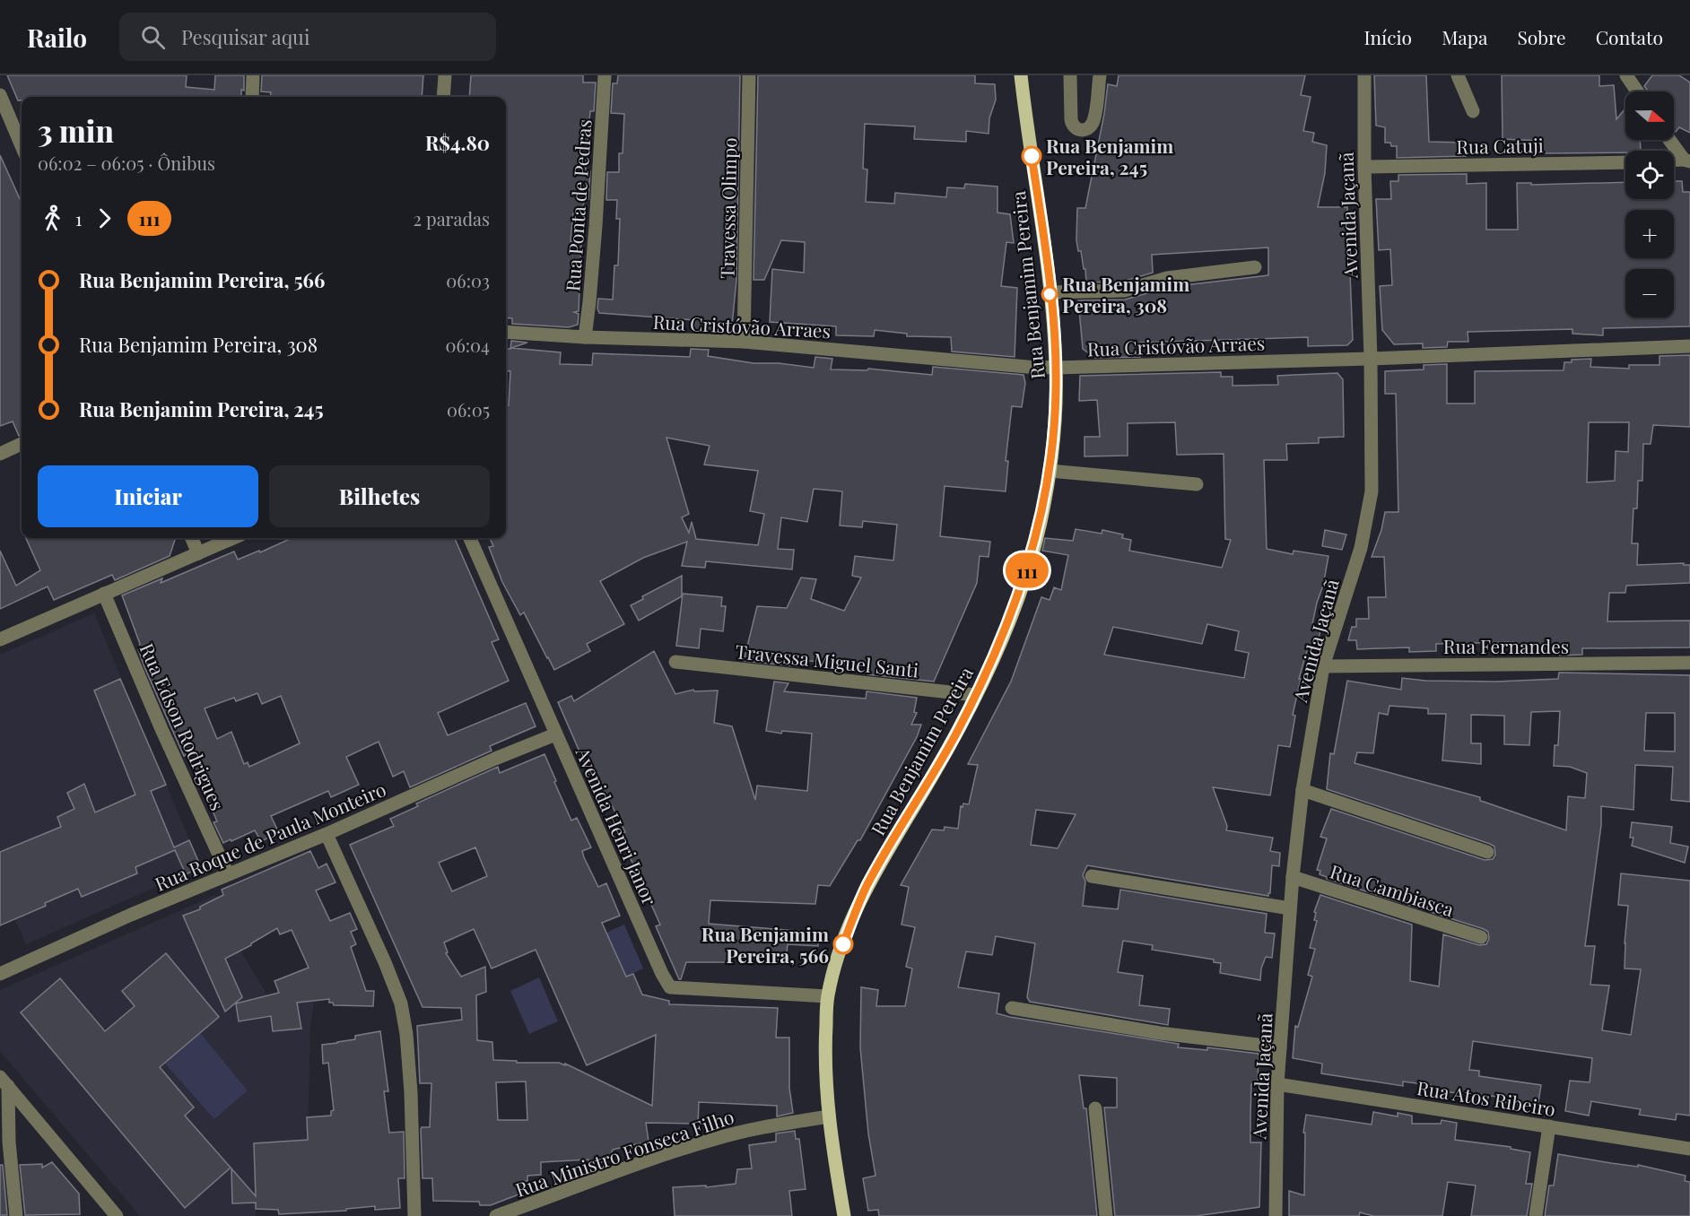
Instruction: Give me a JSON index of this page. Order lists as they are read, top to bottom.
{
  "streets": {
    "main road": ["Rua Benjamim Pereira"],
    "street": [
      "Rua Catuji",
      "Rua Ponta de Pedras",
      "Travessa Olimpo",
      "Avenida Jaçanã",
      "Rua Cristóvão Arraes",
      "Rua Fernandes",
      "Travessa Miguel Santi",
      "Rua Edson Rodrigues",
      "Avenida Henri Janor",
      "Rua Roque de Paula Monteiro",
      "Rua Cambiasca",
      "Rua Atos Ribeiro",
      "Rua Ministro Fonseca Filho"
    ]
  },
  "crossings": [
    ["Rua Catuji", "Avenida Jaçanã"],
    ["Rua Ponta de Pedras", "Rua Cristóvão Arraes"],
    ["Travessa Olimpo", "Rua Cristóvão Arraes"],
    ["Avenida Jaçanã", "Rua Cristóvão Arraes"],
    ["Avenida Jaçanã", "Rua Fernandes"],
    ["Avenida Jaçanã", "Rua Cambiasca"],
    ["Avenida Jaçanã", "Rua Atos Ribeiro"],
    ["Rua Benjamim Pereira", "Rua Cristóvão Arraes"],
    ["Rua Benjamim Pereira", "Travessa Miguel Santi"],
    ["Rua Benjamim Pereira", "Avenida Henri Janor"],
    ["Rua Benjamim Pereira", "Rua Ministro Fonseca Filho"],
    ["Rua Edson Rodrigues", "Rua Roque de Paula Monteiro"],
    ["Avenida Henri Janor", "Rua Roque de Paula Monteiro"]
  ],
  "places": ["Rua Benjamim Pereira, 245", "Rua Benjamim Pereira, 308", "Rua Benjamim Pereira, 566"],
  "lines": ["bus line 111"],
  "north": "right",
  "page": {
    "header": "Railo",
    "search": "Pesquisar aqui",
    "nav": [
      "Início",
      "Mapa",
      "Sobre",
      "Contato"
    ],
    "on_map": "111",
    "map_buttons": ["+", "−"],
    "heading": ["3 min", "06:02 – 06:05 · Ônibus", "R$4.80"],
    "legs": ["1", "111", "2 paradas"],
    "list": [
      {
        "name": "Rua Benjamim Pereira, 566",
        "value": "06:03"
      },
      {
        "name": "Rua Benjamim Pereira, 308",
        "value": "06:04"
      },
      {
        "name": "Rua Benjamim Pereira, 245",
        "value": "06:05"
      }
    ],
    "buttons": ["Iniciar", "Bilhetes"]
  }
}
